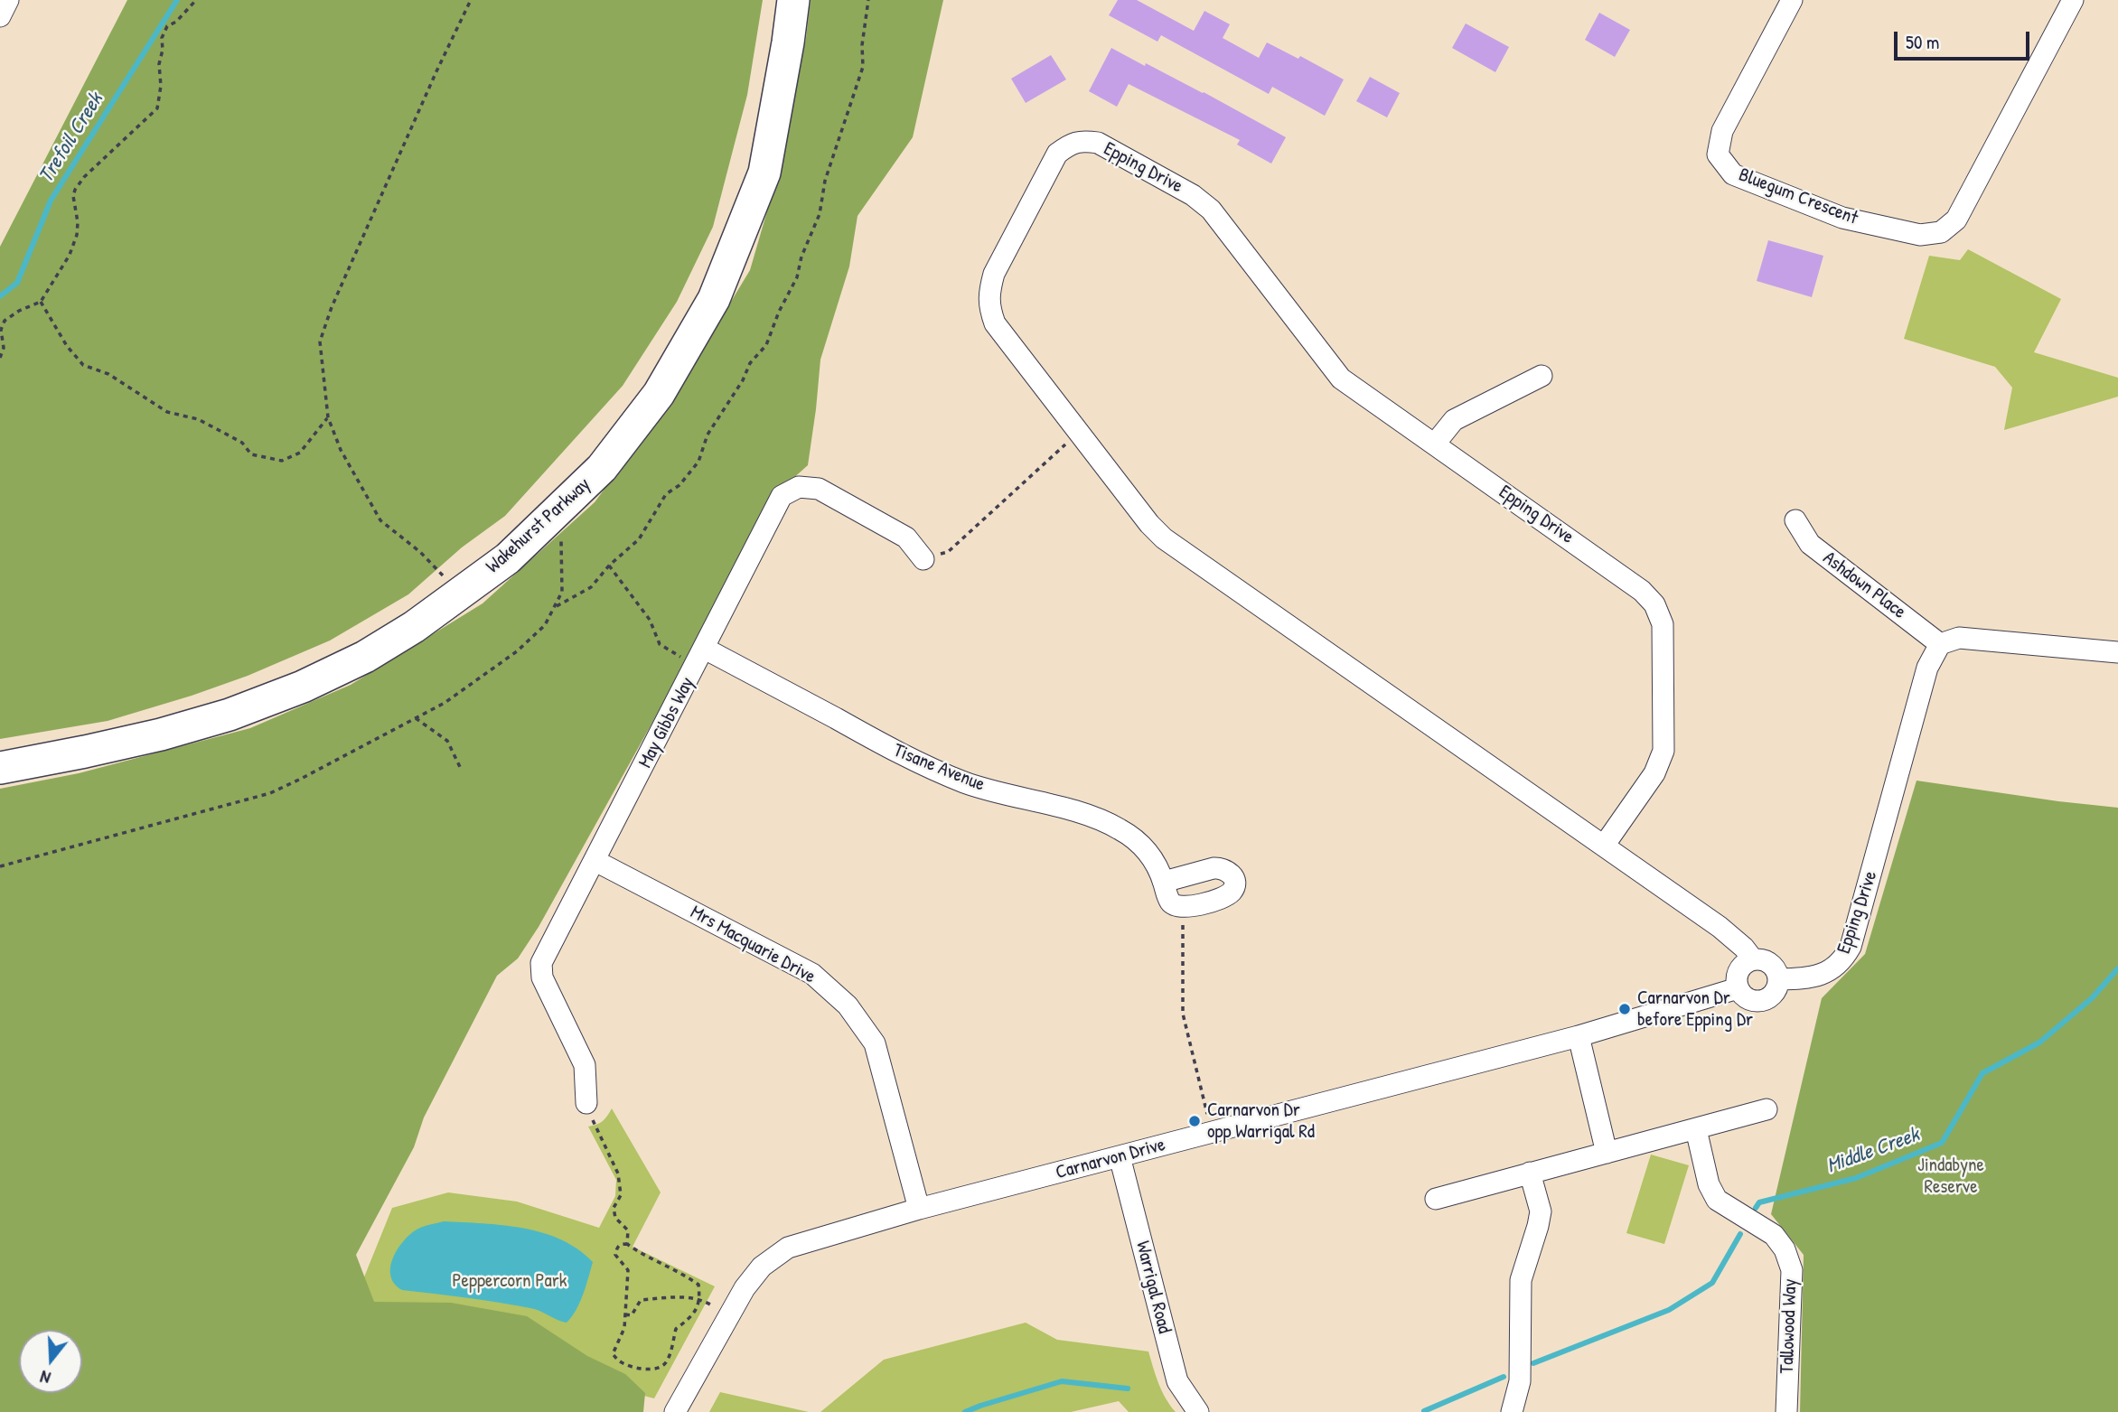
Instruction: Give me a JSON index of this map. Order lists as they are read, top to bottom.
{
  "streets": {
    "main road": ["Wakehurst Parkway"],
    "street": [
      "Epping Drive",
      "Bluegum Crescent",
      "Ashdown Place",
      "May Gibbs Way",
      "Tisane Avenue",
      "Mrs Macquarie Drive",
      "Carnarvon Drive",
      "Warrigal Road",
      "Tallowood Way"
    ]
  },
  "crossings": [
    ["Epping Drive", "Ashdown Place"],
    ["Epping Drive", "Carnarvon Drive"],
    ["May Gibbs Way", "Tisane Avenue"],
    ["May Gibbs Way", "Mrs Macquarie Drive"],
    ["Mrs Macquarie Drive", "Carnarvon Drive"],
    ["Carnarvon Drive", "Warrigal Road"]
  ],
  "water": ["Trefoil Creek", "Middle Creek"],
  "parks": ["Jindabyne Reserve", "Peppercorn Park"],
  "places": ["Carnarvon Dr before Epping Dr", "Carnarvon Dr opp Warrigal Rd"],
  "scale_bar": "50 m",
  "north": "bottom"
}
